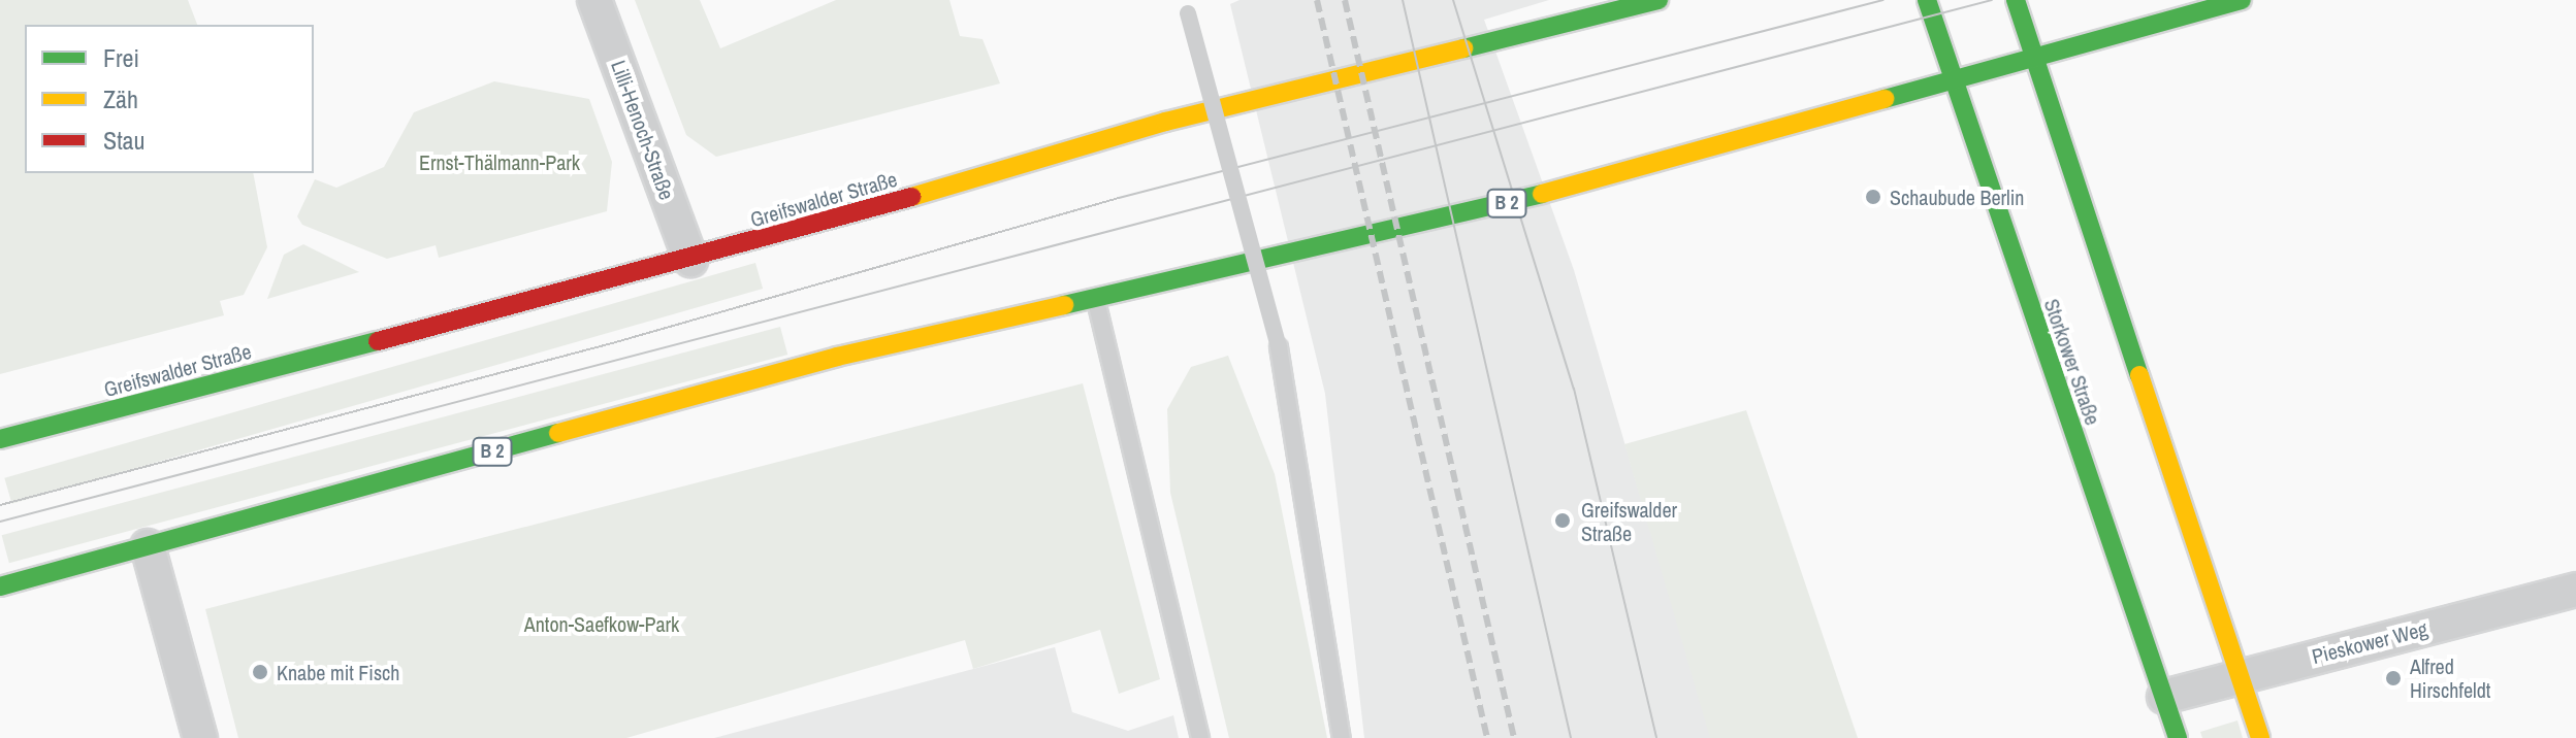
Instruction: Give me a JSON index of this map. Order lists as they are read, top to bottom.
{
  "streets": {
    "main road": ["Greifswalder Straße", "B 2", "Storkower Straße"],
    "street": ["Lilli-Henoch-Straße", "Pieskower Weg"]
  },
  "crossings": [
    ["Lilli-Henoch-Straße", "Greifswalder Straße"],
    ["B 2", "Storkower Straße"],
    ["Storkower Straße", "Pieskower Weg"]
  ],
  "parks": ["Ernst-Thälmann-Park", "Anton-Saefkow-Park"],
  "places": [
    "Schaubude Berlin",
    "Greifswalder Straße",
    "Knabe mit Fisch",
    "Alfred Hirschfeldt"
  ],
  "legend": ["Frei", "Zäh", "Stau"]
}
